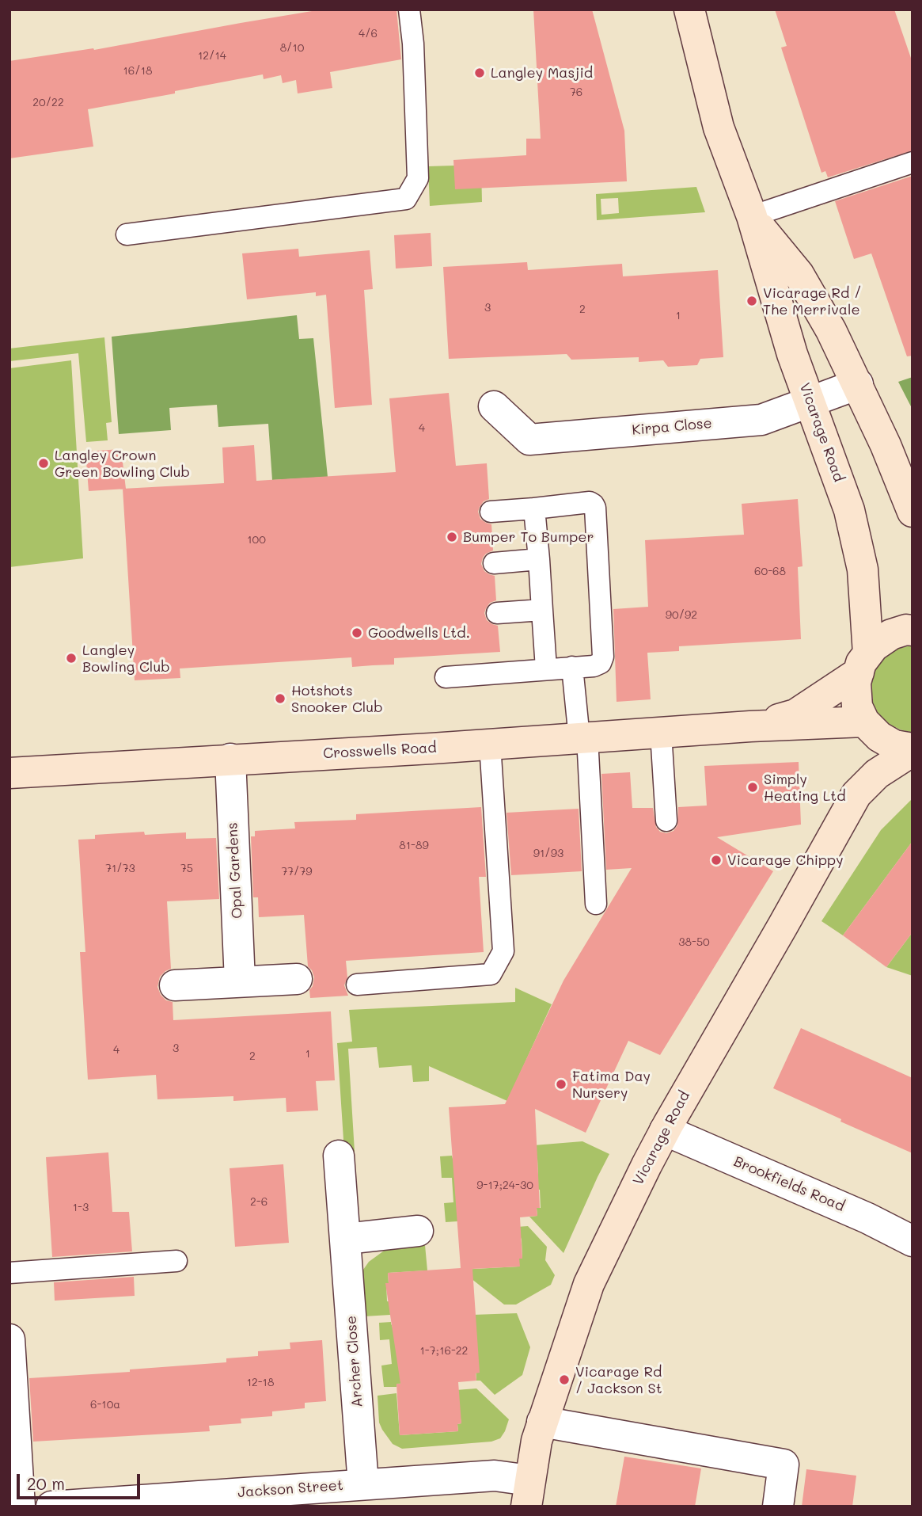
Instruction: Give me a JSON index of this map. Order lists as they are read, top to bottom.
{
  "streets": {
    "main road": ["Vicarage Road", "Crosswells Road"],
    "street": [
      "Kirpa Close",
      "Opal Gardens",
      "Brookfields Road",
      "Archer Close",
      "Jackson Street"
    ]
  },
  "crossings": [
    ["Kirpa Close", "Vicarage Road"],
    ["Vicarage Road", "Crosswells Road"],
    ["Vicarage Road", "Brookfields Road"],
    ["Vicarage Road", "Jackson Street"],
    ["Crosswells Road", "Opal Gardens"],
    ["Archer Close", "Jackson Street"]
  ],
  "places": [
    "Langley Masjid",
    "Vicarage Rd / The Merrivale",
    "Langley Crown Green Bowling Club",
    "Bumper To Bumper",
    "Goodwells Ltd.",
    "Langley Bowling Club",
    "Hotshots Snooker Club",
    "Simply Heating Ltd",
    "Vicarage Chippy",
    "Fatima Day Nursery",
    "Vicarage Rd / Jackson St"
  ],
  "house_numbers": [
    "4/6",
    "8/10",
    "12/14",
    "16/18",
    "76",
    "20/22",
    "3",
    "2",
    "1",
    "4",
    "100",
    "60-68",
    "90/92",
    "81-89",
    "91/93",
    "71/73",
    "75",
    "77/79",
    "38-50",
    "3",
    "4",
    "1",
    "2",
    "9-17;24-30",
    "2-6",
    "1-3",
    "1-7;16-22",
    "12-18",
    "6-10a"
  ],
  "scale_bar": "20 m"
}
